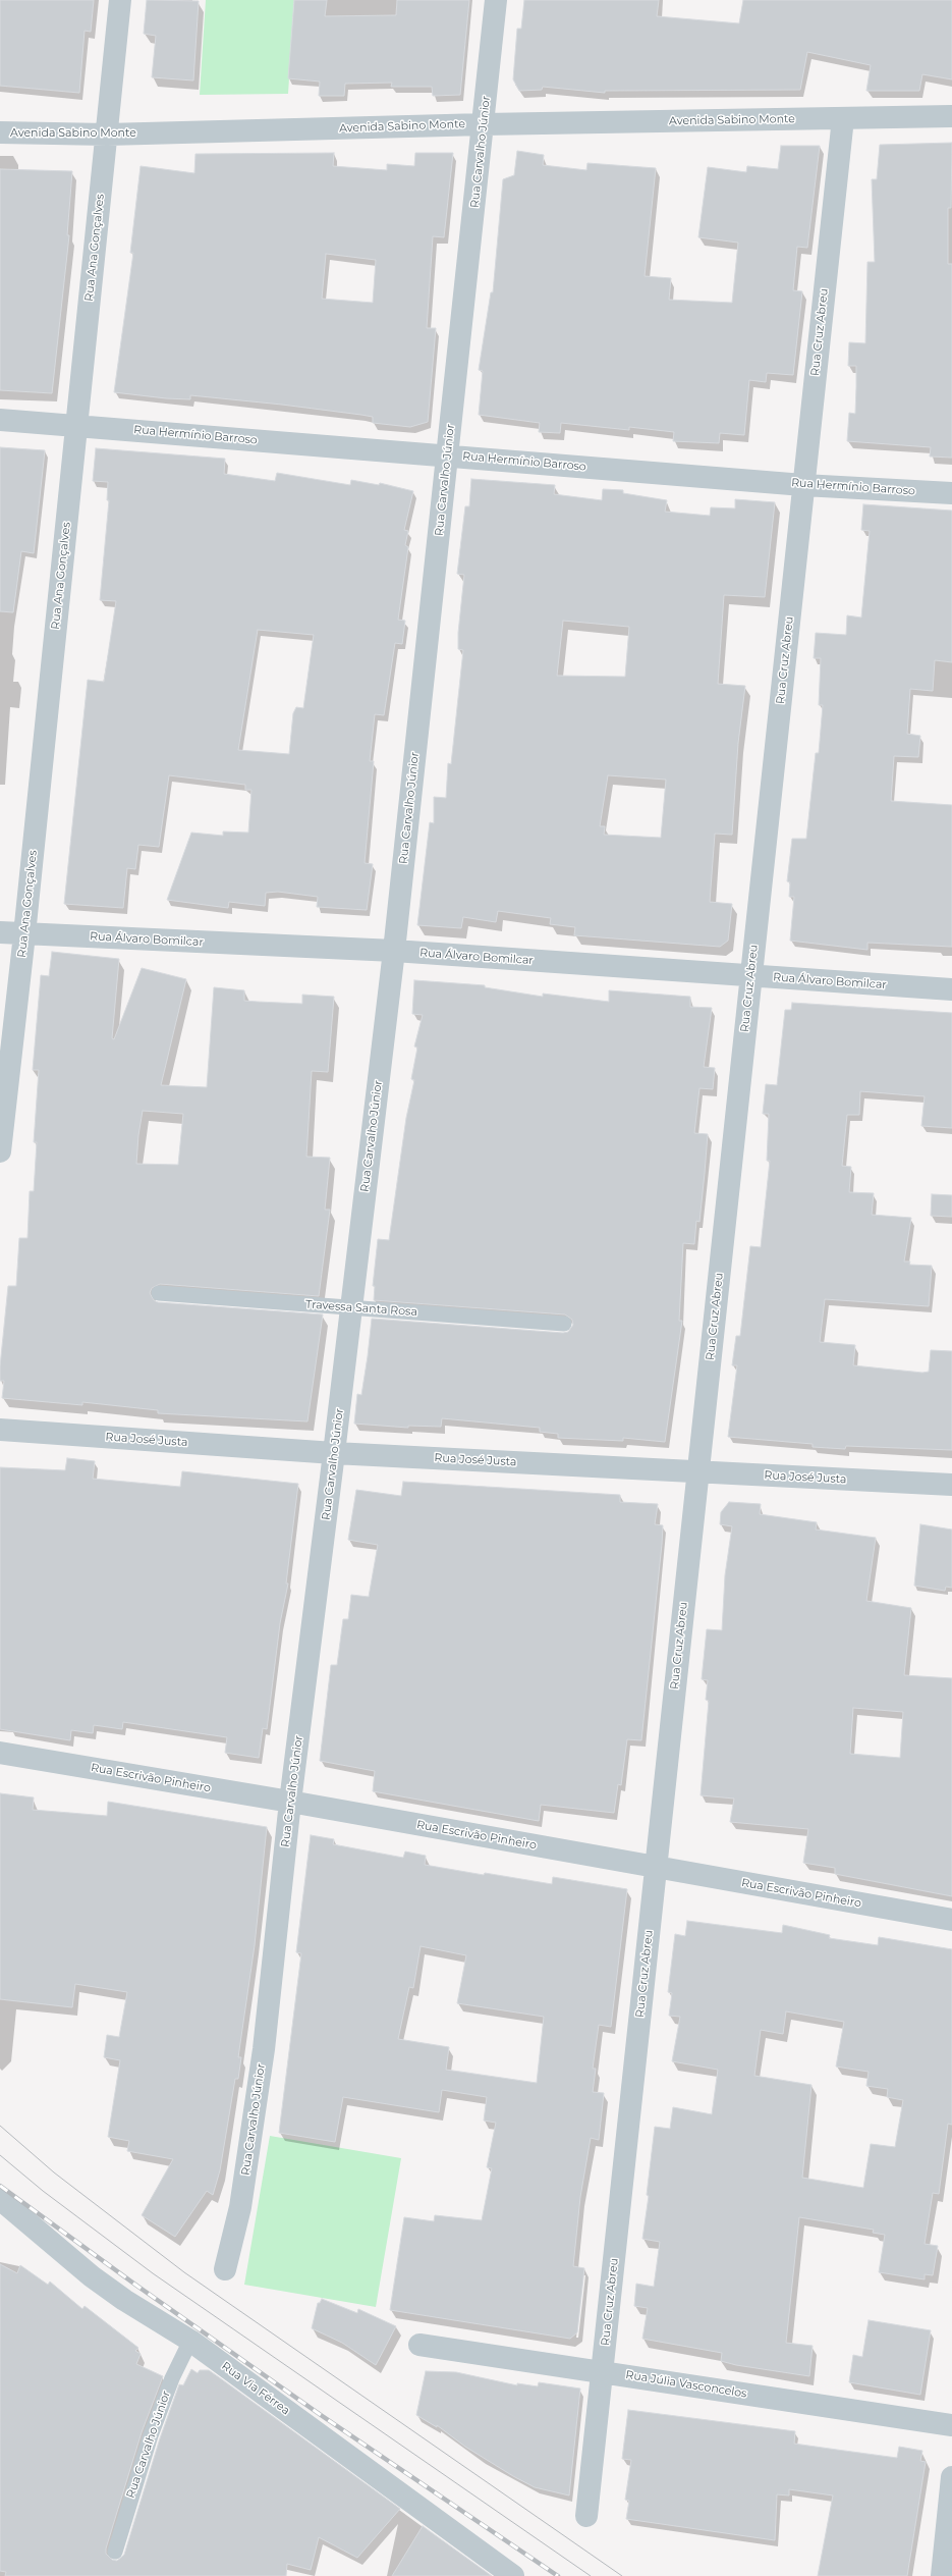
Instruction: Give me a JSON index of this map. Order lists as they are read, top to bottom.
{
  "streets": {
    "street": [
      "Avenida Sabino Monte",
      "Rua Carvalho Júnior",
      "Rua Ana Gonçalves",
      "Rua Cruz Abreu",
      "Rua Hermínio Barroso",
      "Rua Álvaro Bomilcar",
      "Rua José Justa",
      "Rua Escrivão Pinheiro",
      "Rua Júlia Vasconcelos",
      "Rua Via Férrea"
    ],
    "lane": ["Travessa Santa Rosa"]
  },
  "crossings": [
    ["Avenida Sabino Monte", "Rua Carvalho Júnior"],
    ["Avenida Sabino Monte", "Rua Ana Gonçalves"],
    ["Avenida Sabino Monte", "Rua Cruz Abreu"],
    ["Rua Carvalho Júnior", "Rua Hermínio Barroso"],
    ["Rua Carvalho Júnior", "Rua Álvaro Bomilcar"],
    ["Rua Carvalho Júnior", "Travessa Santa Rosa"],
    ["Rua Carvalho Júnior", "Rua José Justa"],
    ["Rua Carvalho Júnior", "Rua Escrivão Pinheiro"],
    ["Rua Carvalho Júnior", "Rua Via Férrea"],
    ["Rua Ana Gonçalves", "Rua Hermínio Barroso"],
    ["Rua Ana Gonçalves", "Rua Álvaro Bomilcar"],
    ["Rua Cruz Abreu", "Rua Hermínio Barroso"],
    ["Rua Cruz Abreu", "Rua Álvaro Bomilcar"],
    ["Rua Cruz Abreu", "Rua José Justa"],
    ["Rua Cruz Abreu", "Rua Escrivão Pinheiro"],
    ["Rua Cruz Abreu", "Rua Júlia Vasconcelos"]
  ]
}
